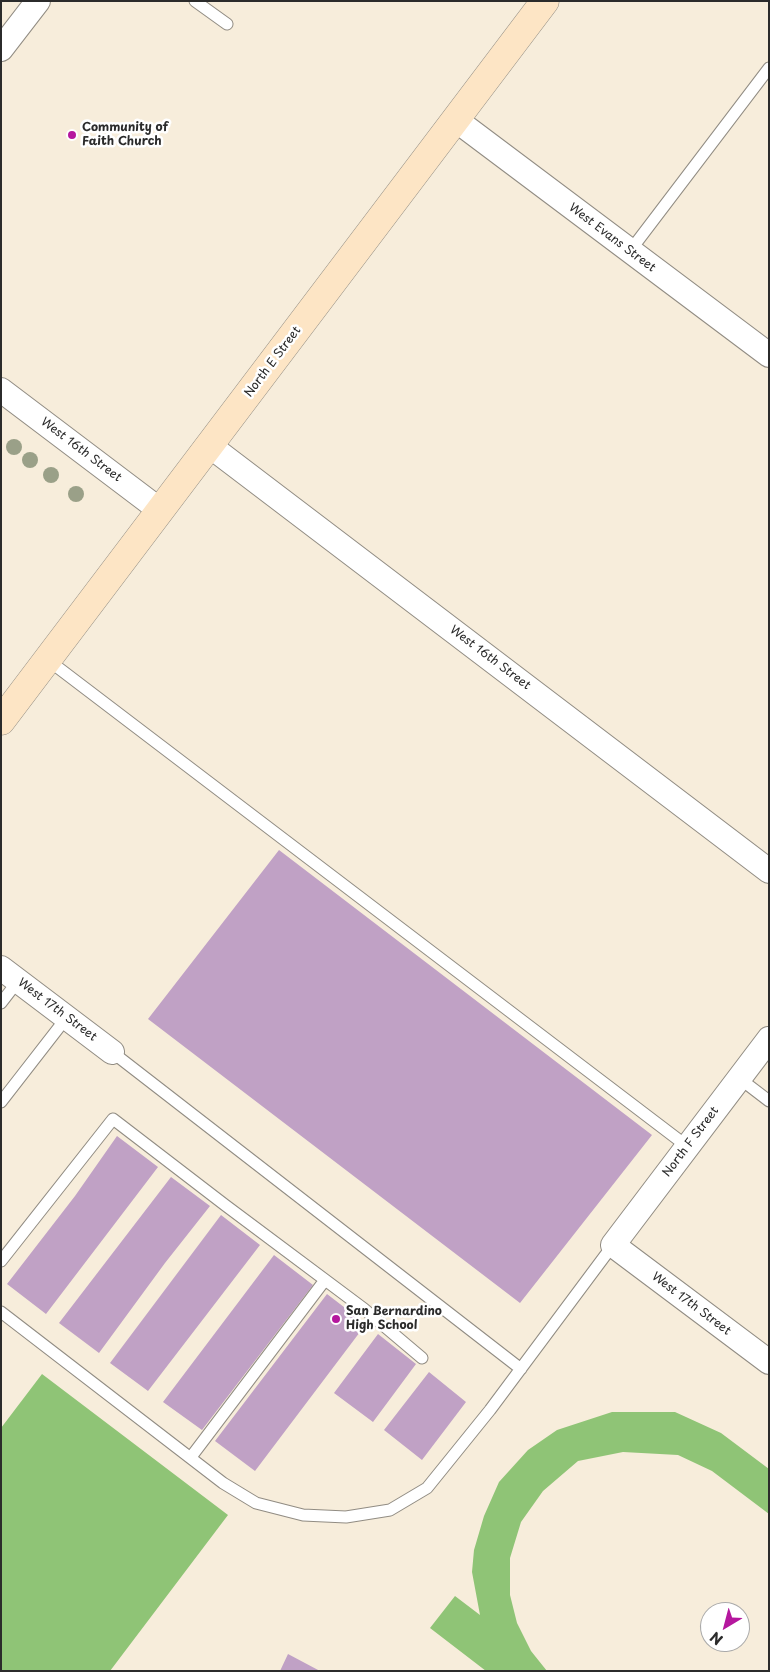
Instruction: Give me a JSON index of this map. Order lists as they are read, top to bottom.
{
  "streets": {
    "main road": ["North E Street"],
    "street": [
      "West Evans Street",
      "West 16th Street",
      "West 17th Street",
      "North F Street"
    ]
  },
  "crossings": [
    ["West Evans Street", "North E Street"],
    ["North E Street", "West 16th Street"],
    ["West 17th Street", "North F Street"]
  ],
  "places": ["Community of Faith Church", "San Bernardino High School"],
  "north": "bottom left"
}
